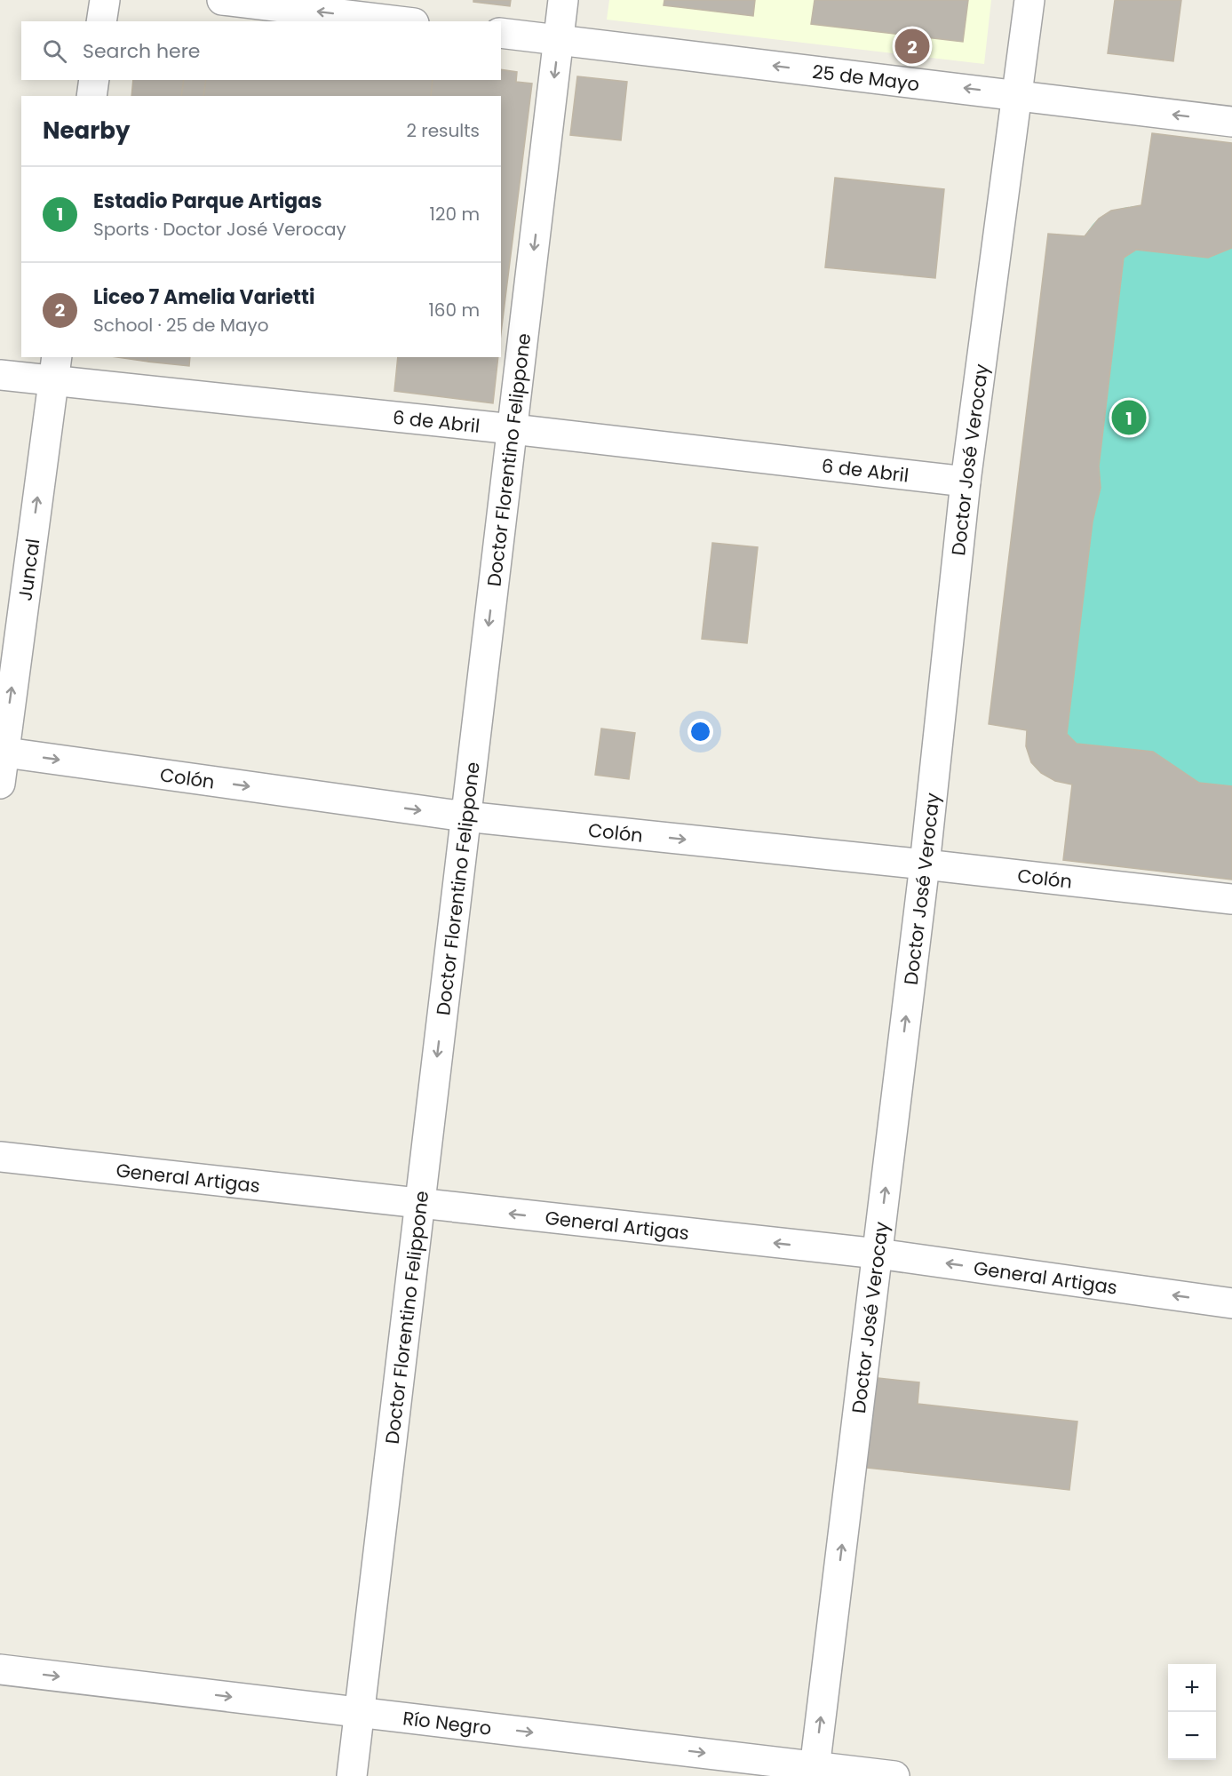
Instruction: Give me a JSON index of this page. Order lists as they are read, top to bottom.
{
  "streets": {
    "street": [
      "25 de Mayo",
      "6 de Abril",
      "Doctor Florentino Felippone",
      "Doctor José Verocay",
      "Juncal",
      "Colón",
      "General Artigas",
      "Río Negro"
    ]
  },
  "crossings": [
    ["25 de Mayo", "Doctor Florentino Felippone"],
    ["25 de Mayo", "Doctor José Verocay"],
    ["6 de Abril", "Doctor Florentino Felippone"],
    ["6 de Abril", "Doctor José Verocay"],
    ["6 de Abril", "Juncal"],
    ["Doctor Florentino Felippone", "Colón"],
    ["Doctor Florentino Felippone", "General Artigas"],
    ["Doctor Florentino Felippone", "Río Negro"],
    ["Doctor José Verocay", "Colón"],
    ["Doctor José Verocay", "General Artigas"],
    ["Doctor José Verocay", "Río Negro"],
    ["Juncal", "Colón"]
  ],
  "one_way": [
    "25 de Mayo",
    "Doctor Florentino Felippone",
    "Doctor José Verocay",
    "Juncal",
    "Colón",
    "General Artigas",
    "Río Negro"
  ],
  "page": {
    "search": "Search here",
    "pins": ["2", "1"],
    "heading": ["Nearby", "2 results"],
    "list": [
      {
        "mark": "1",
        "name": "Estadio Parque Artigas",
        "note": "Sports · Doctor José Verocay",
        "value": "120 m"
      },
      {
        "mark": "2",
        "name": "Liceo 7 Amelia Varietti",
        "note": "School · 25 de Mayo",
        "value": "160 m"
      }
    ],
    "map_buttons": ["+", "−"]
  }
}
